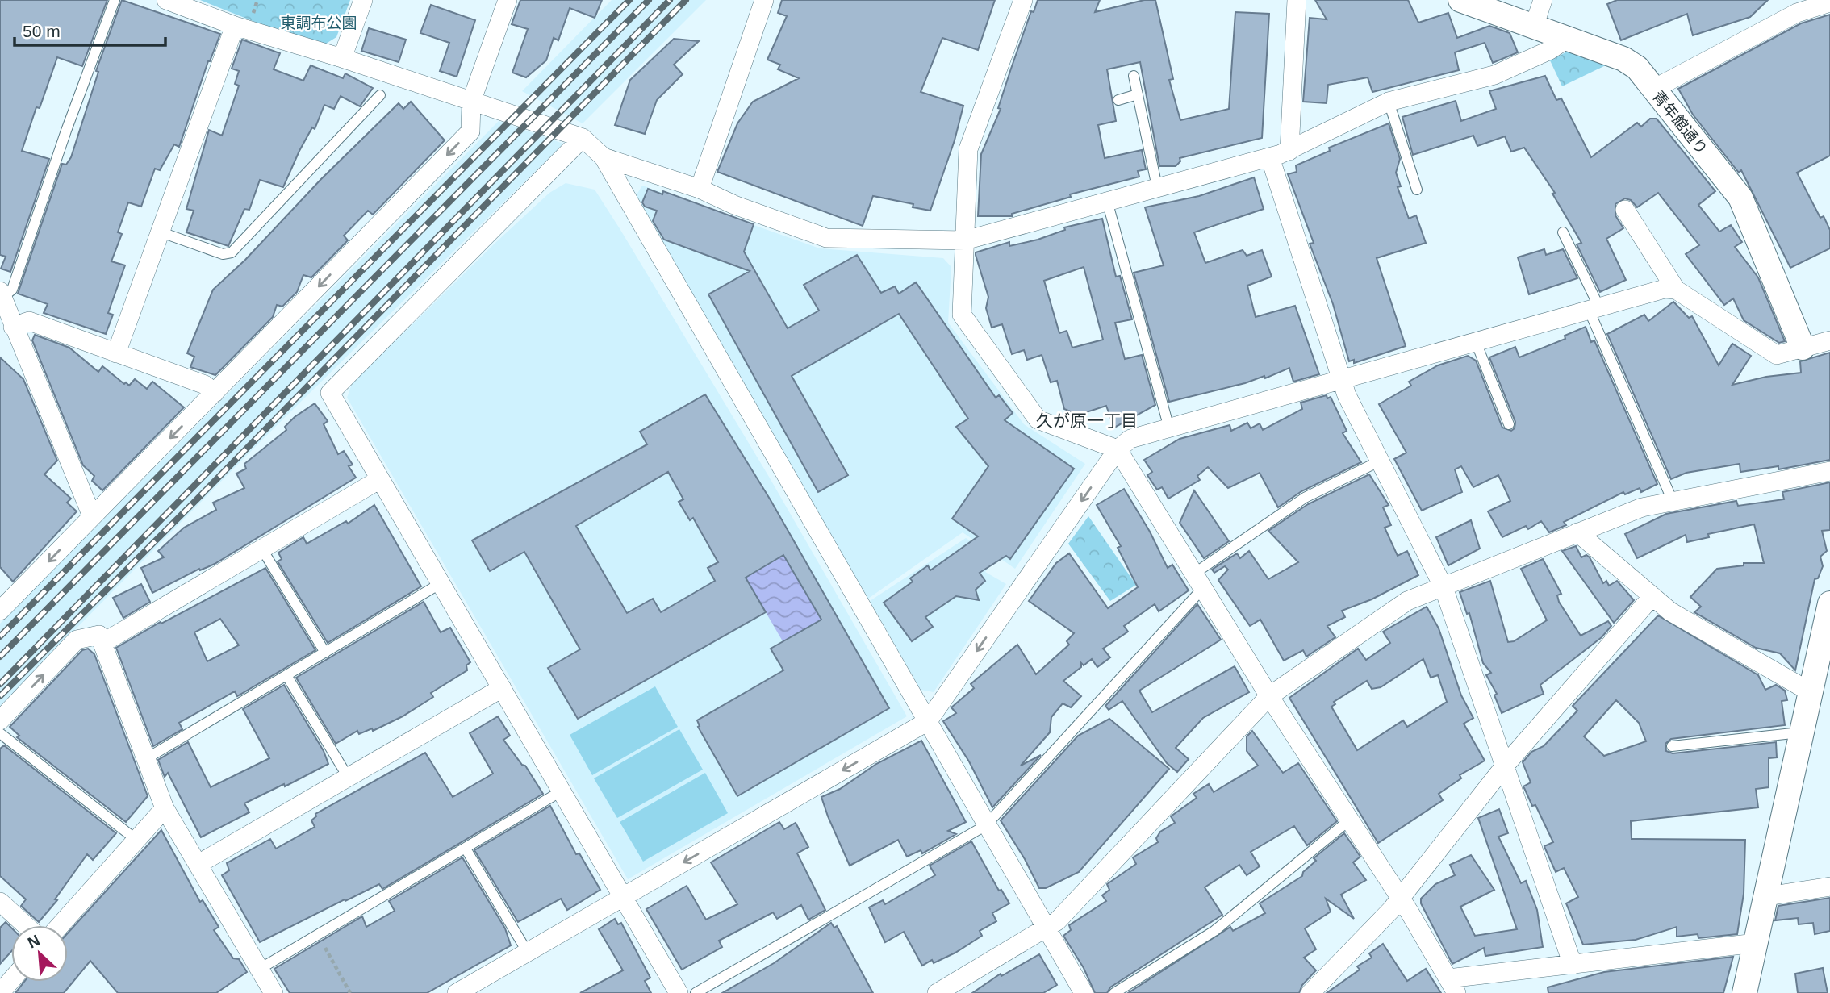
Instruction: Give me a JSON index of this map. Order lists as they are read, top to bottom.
{
  "streets": {
    "street": ["青年館通り"]
  },
  "districts": ["久が原一丁目"],
  "parks": ["東調布公園"],
  "scale_bar": "50 m",
  "north": "top left"
}
